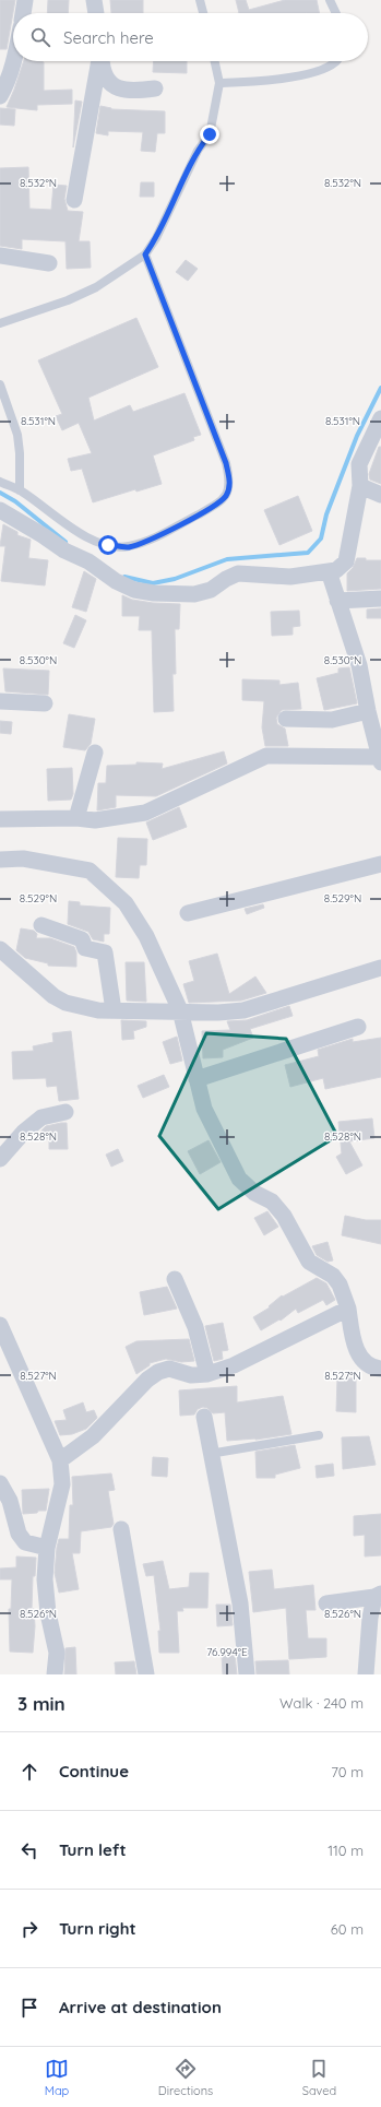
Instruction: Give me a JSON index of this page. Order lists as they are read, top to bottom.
{
  "page": {
    "search": "Search here",
    "heading": ["3 min", "Walk · 240 m"],
    "list": [
      ["Continue", "70 m"],
      ["Turn left", "110 m"],
      ["Turn right", "60 m"],
      "Arrive at destination"
    ],
    "nav": ["Map", "Directions", "Saved"]
  },
  "coordinates": [
    "8.532°N",
    "8.531°N",
    "8.530°N",
    "8.529°N",
    "8.528°N",
    "8.527°N",
    "8.526°N",
    "76.994°E"
  ]
}
